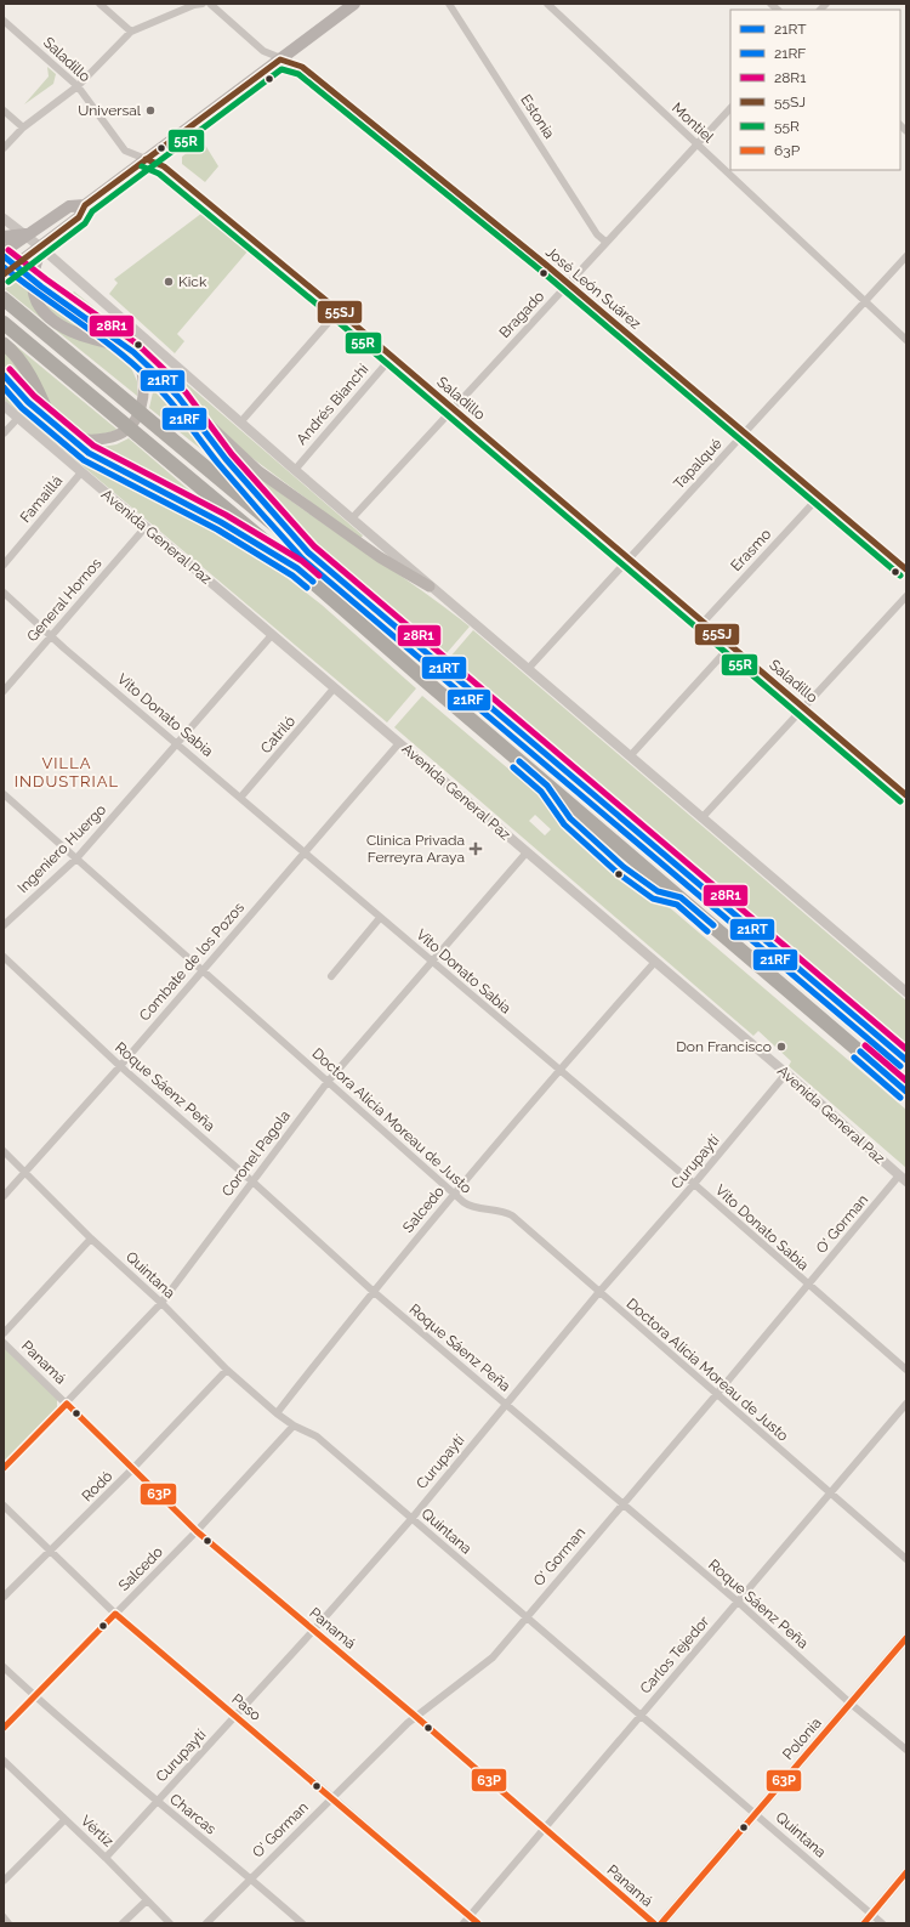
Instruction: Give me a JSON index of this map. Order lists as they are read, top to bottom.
{
  "streets": {
    "street": [
      "Saladillo",
      "Estonia",
      "Montiel",
      "José León Suárez",
      "Bragado",
      "Andrés Bianchi",
      "Tapalqué",
      "Famaillá",
      "Avenida General Paz",
      "Erasmo",
      "General Hornos",
      "Vito Donato Sabia",
      "Catriló",
      "Ingeniero Huergo",
      "Combate de los Pozos",
      "Roque Sáenz Peña",
      "Doctora Alicia Moreau de Justo",
      "Coronel Pagola",
      "Curupaytí",
      "Salcedo",
      "O' Gorman",
      "Quintana",
      "Panamá",
      "Rodó",
      "Carlos Tejedor",
      "Paso",
      "Polonia",
      "Charcas",
      "Vértiz"
    ]
  },
  "crossings": [
    ["Saladillo", "Bragado"],
    ["Saladillo", "Andrés Bianchi"],
    ["Saladillo", "Tapalqué"],
    ["Saladillo", "Erasmo"],
    ["Estonia", "Bragado"],
    ["Montiel", "Bragado"],
    ["Montiel", "Tapalqué"],
    ["José León Suárez", "Bragado"],
    ["José León Suárez", "Tapalqué"],
    ["José León Suárez", "Erasmo"],
    ["Famaillá", "Avenida General Paz"],
    ["Avenida General Paz", "General Hornos"],
    ["Avenida General Paz", "Catriló"],
    ["Avenida General Paz", "Ingeniero Huergo"],
    ["Avenida General Paz", "Combate de los Pozos"],
    ["Avenida General Paz", "Coronel Pagola"],
    ["Avenida General Paz", "Curupaytí"],
    ["Avenida General Paz", "Salcedo"],
    ["Avenida General Paz", "O' Gorman"],
    ["General Hornos", "Vito Donato Sabia"],
    ["Vito Donato Sabia", "Catriló"],
    ["Vito Donato Sabia", "Ingeniero Huergo"],
    ["Vito Donato Sabia", "Combate de los Pozos"],
    ["Vito Donato Sabia", "Coronel Pagola"],
    ["Vito Donato Sabia", "Curupaytí"],
    ["Vito Donato Sabia", "Salcedo"],
    ["Vito Donato Sabia", "O' Gorman"],
    ["Ingeniero Huergo", "Doctora Alicia Moreau de Justo"],
    ["Combate de los Pozos", "Roque Sáenz Peña"],
    ["Combate de los Pozos", "Doctora Alicia Moreau de Justo"],
    ["Combate de los Pozos", "Quintana"],
    ["Roque Sáenz Peña", "Coronel Pagola"],
    ["Roque Sáenz Peña", "Curupaytí"],
    ["Roque Sáenz Peña", "Salcedo"],
    ["Roque Sáenz Peña", "O' Gorman"],
    ["Roque Sáenz Peña", "Carlos Tejedor"],
    ["Roque Sáenz Peña", "Polonia"],
    ["Doctora Alicia Moreau de Justo", "Coronel Pagola"],
    ["Doctora Alicia Moreau de Justo", "Curupaytí"],
    ["Doctora Alicia Moreau de Justo", "Salcedo"],
    ["Doctora Alicia Moreau de Justo", "O' Gorman"],
    ["Doctora Alicia Moreau de Justo", "Carlos Tejedor"],
    ["Coronel Pagola", "Quintana"],
    ["Coronel Pagola", "Panamá"],
    ["Curupaytí", "Quintana"],
    ["Curupaytí", "Panamá"],
    ["Curupaytí", "Paso"],
    ["Curupaytí", "Charcas"],
    ["Curupaytí", "Vértiz"],
    ["Salcedo", "Quintana"],
    ["Salcedo", "Panamá"],
    ["Salcedo", "Paso"],
    ["Salcedo", "Charcas"],
    ["O' Gorman", "Quintana"],
    ["O' Gorman", "Panamá"],
    ["O' Gorman", "Paso"],
    ["O' Gorman", "Charcas"],
    ["Quintana", "Rodó"],
    ["Quintana", "Carlos Tejedor"],
    ["Quintana", "Polonia"],
    ["Panamá", "Rodó"],
    ["Panamá", "Carlos Tejedor"],
    ["Rodó", "Paso"],
    ["Carlos Tejedor", "Paso"]
  ],
  "districts": ["VILLA INDUSTRIAL"],
  "places": {
    "other": ["Universal", "Kick", "Don Francisco"],
    "health": ["Clinica Privada Ferreyra Araya"]
  },
  "lines": [
    "transit line 55SJ",
    "transit line 55R",
    "transit line 28R1",
    "transit line 21RT",
    "transit line 21RF",
    "transit line 63P"
  ],
  "legend": [
    "21RT",
    "21RF",
    "28R1",
    "55SJ",
    "55R",
    "63P"
  ]
}
